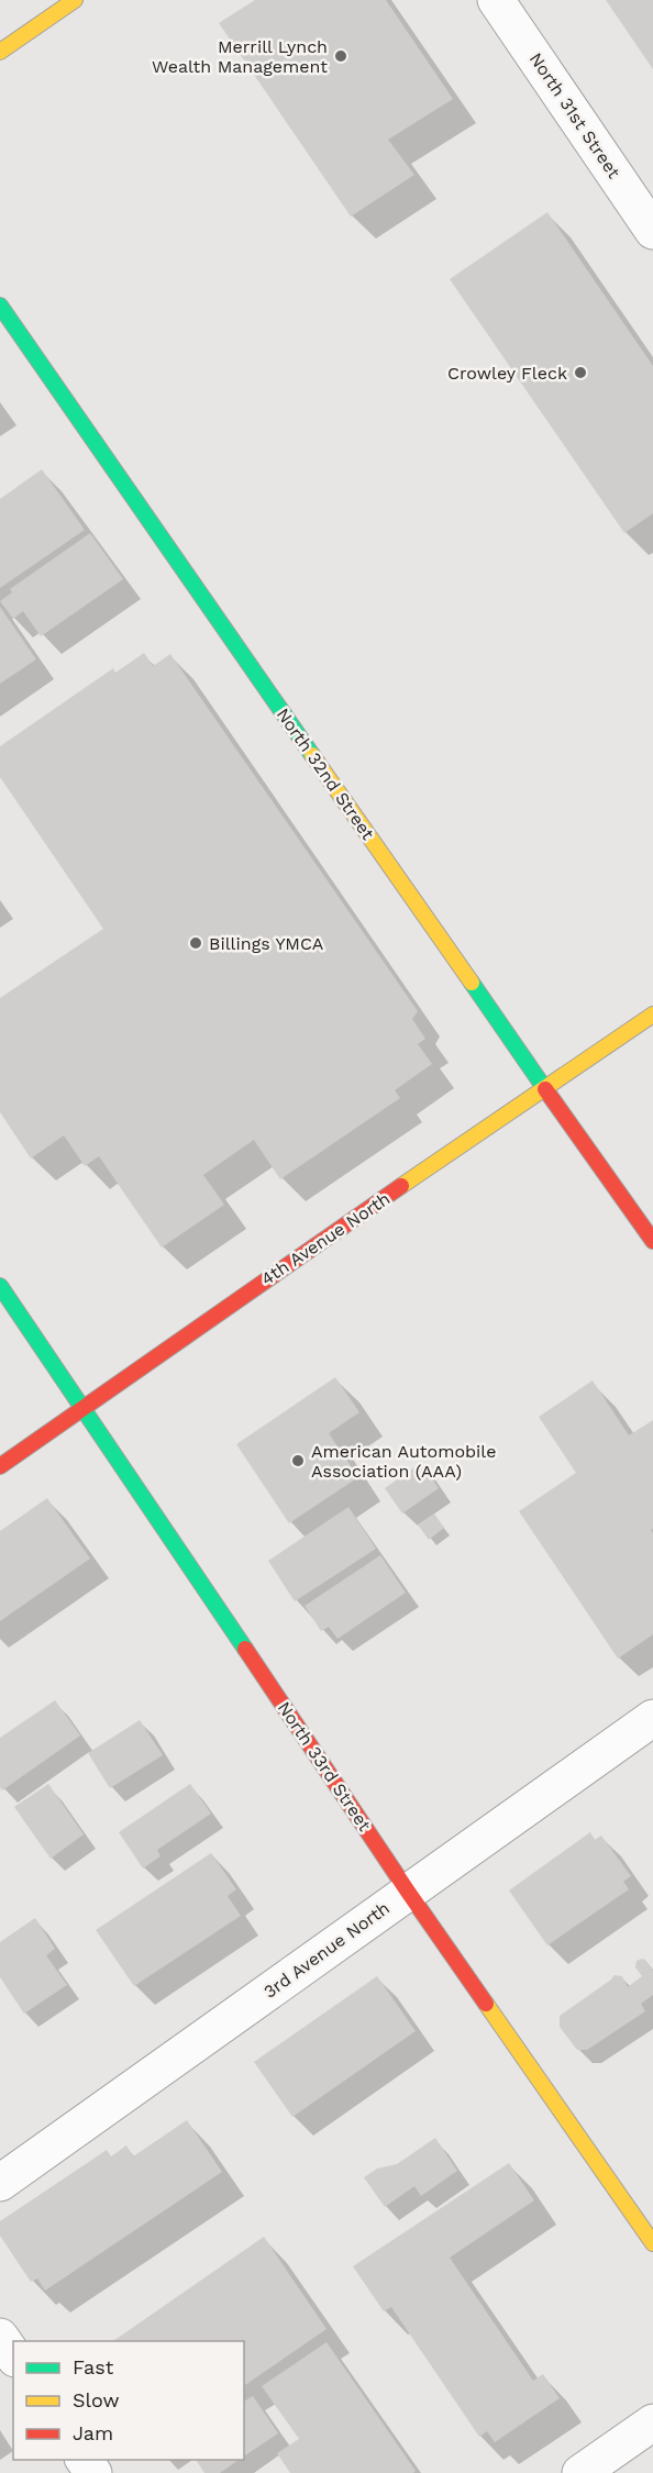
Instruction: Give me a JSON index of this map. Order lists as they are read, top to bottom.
{
  "streets": {
    "main road": ["North 32nd Street", "4th Avenue North", "North 33rd Street"],
    "street": ["North 31st Street", "3rd Avenue North"]
  },
  "crossings": [
    ["North 32nd Street", "4th Avenue North"],
    ["4th Avenue North", "North 33rd Street"],
    ["North 33rd Street", "3rd Avenue North"]
  ],
  "places": [
    "Merrill Lynch Wealth Management",
    "Crowley Fleck",
    "Billings YMCA",
    "American Automobile Association (AAA)"
  ],
  "legend": ["Fast", "Slow", "Jam"]
}
